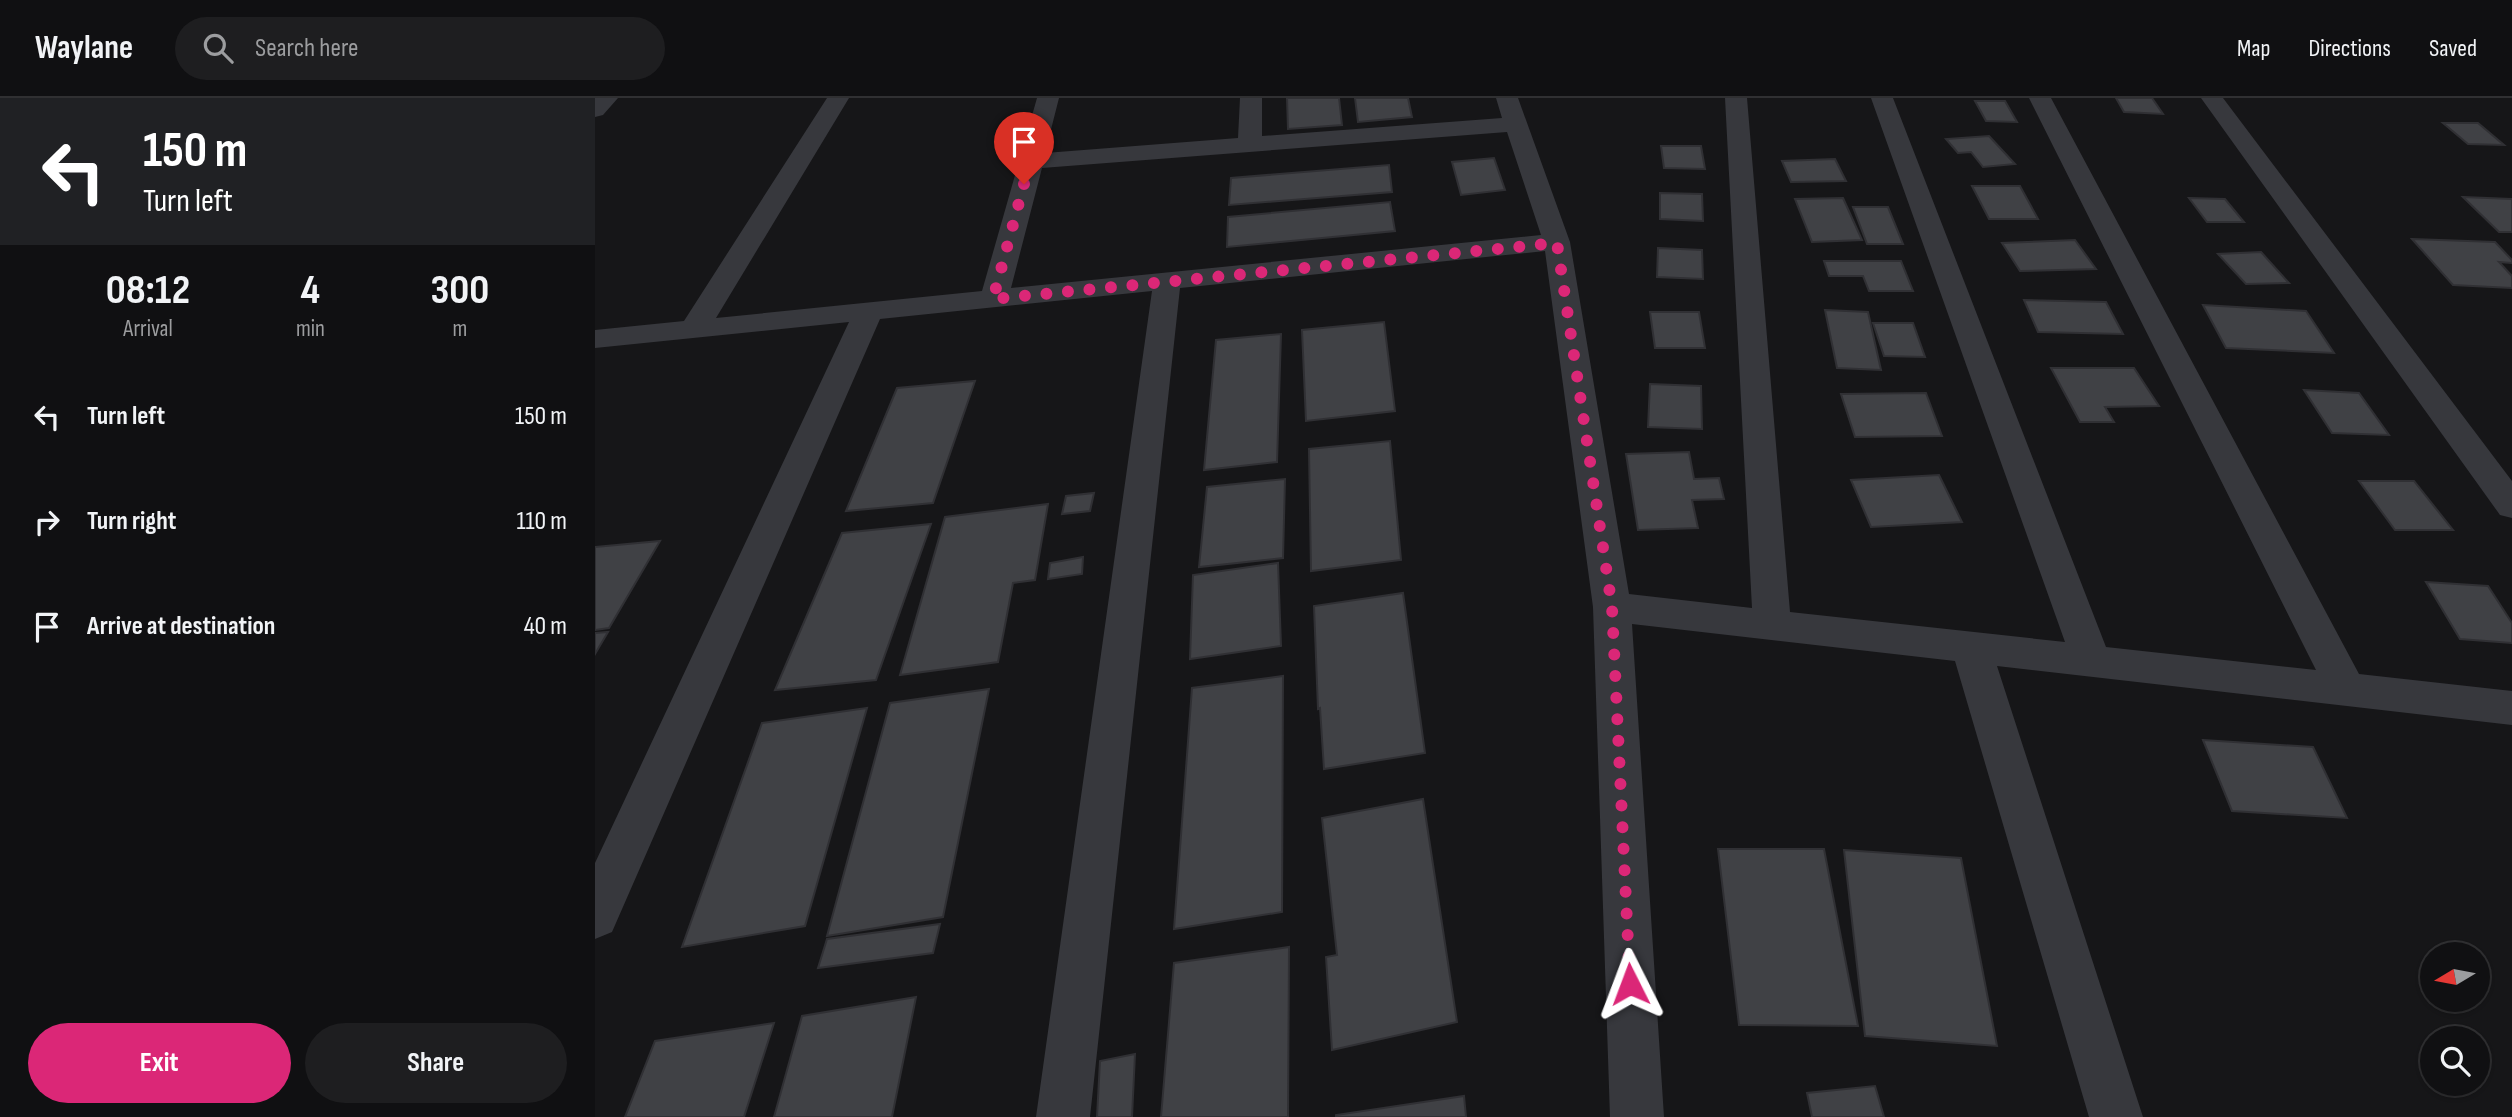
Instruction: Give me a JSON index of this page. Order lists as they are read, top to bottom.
{
  "north": "left",
  "page": {
    "header": "Waylane",
    "search": "Search here",
    "nav": ["Map", "Directions", "Saved"],
    "turn": ["150 m", "Turn left"],
    "eta": [
      "08:12",
      "Arrival",
      "4",
      "min",
      "300",
      "m"
    ],
    "list": [
      {
        "name": "Turn left",
        "value": "150 m"
      },
      {
        "name": "Turn right",
        "value": "110 m"
      },
      {
        "name": "Arrive at destination",
        "value": "40 m"
      }
    ],
    "buttons": ["Exit", "Share"]
  }
}
